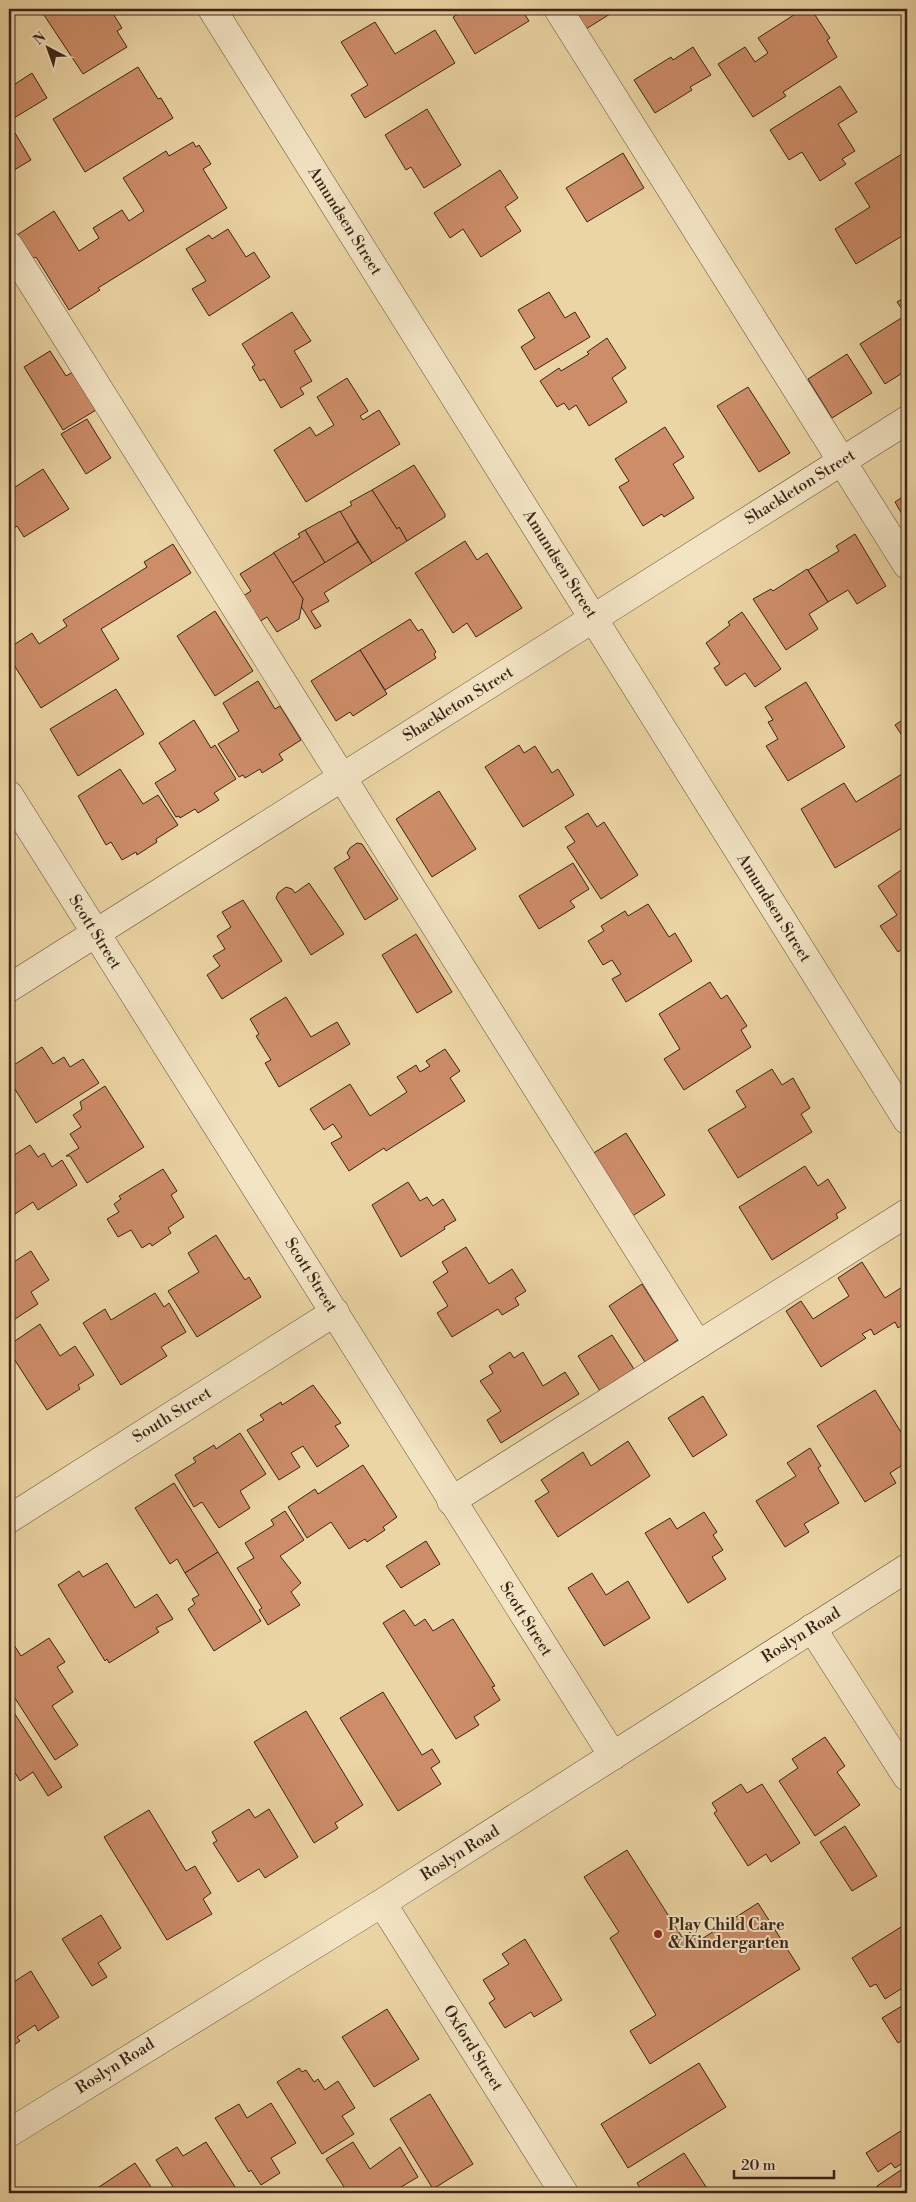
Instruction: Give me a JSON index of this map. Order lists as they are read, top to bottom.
{
  "streets": {
    "street": [
      "Amundsen Street",
      "Shackleton Street",
      "Scott Street",
      "South Street",
      "Roslyn Road",
      "Oxford Street"
    ]
  },
  "crossings": [
    ["Amundsen Street", "Shackleton Street"],
    ["Shackleton Street", "Scott Street"],
    ["Scott Street", "South Street"],
    ["Scott Street", "Roslyn Road"],
    ["Roslyn Road", "Oxford Street"]
  ],
  "places": ["Play Child Care & Kindergarten"],
  "scale_bar": "20 m",
  "north": "top left"
}
